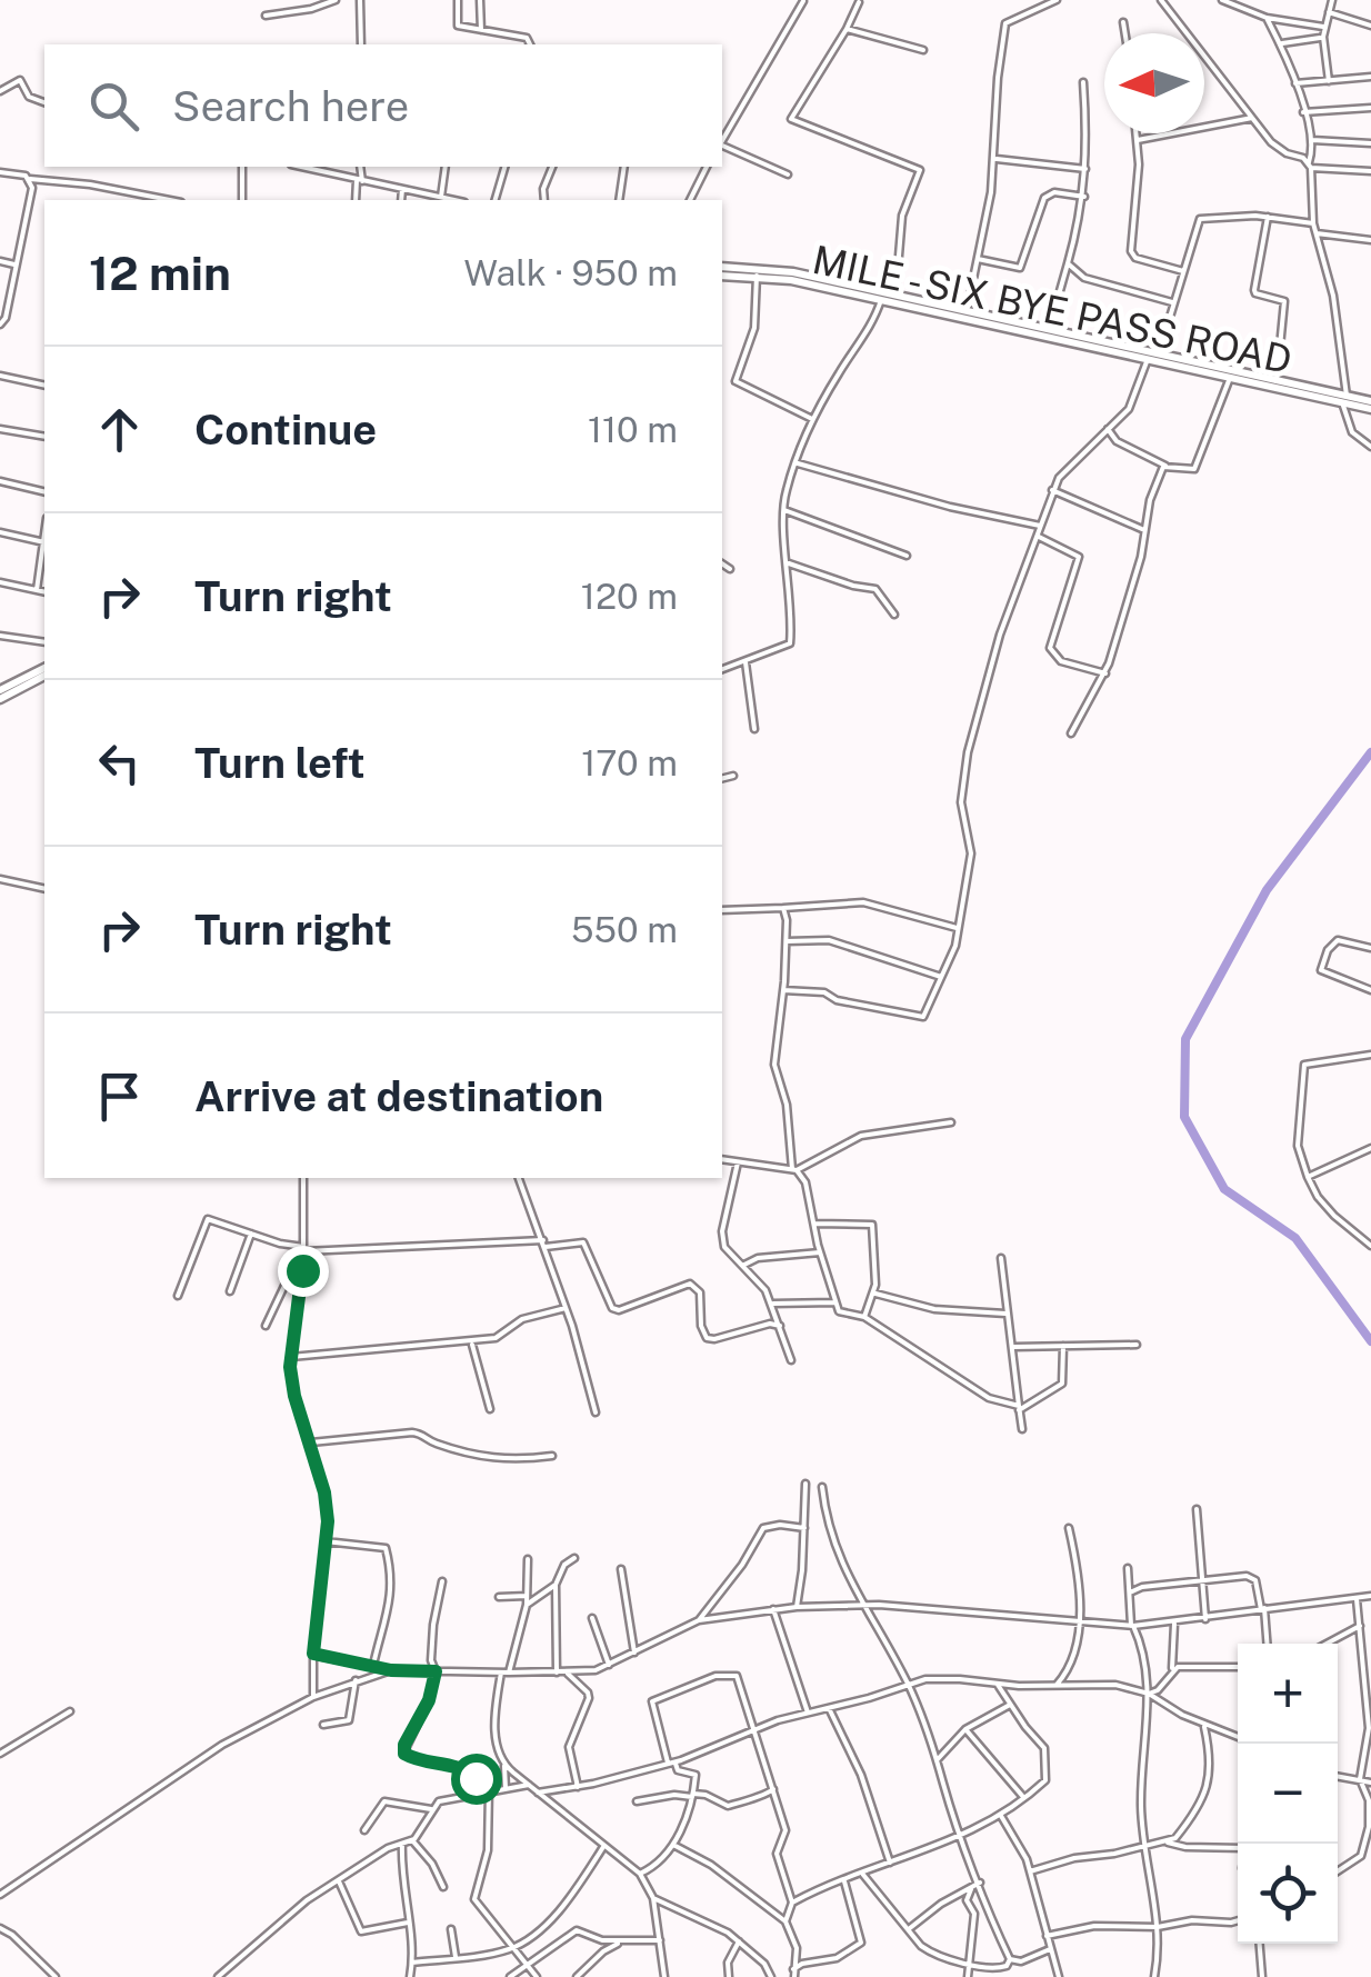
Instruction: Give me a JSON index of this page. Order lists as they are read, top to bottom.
{
  "streets": {
    "street": ["MILE - SIX BYE PASS ROAD"]
  },
  "north": "left",
  "page": {
    "search": "Search here",
    "heading": ["12 min", "Walk · 950 m"],
    "list": [
      ["Continue", "110 m"],
      ["Turn right", "120 m"],
      ["Turn left", "170 m"],
      ["Turn right", "550 m"],
      "Arrive at destination"
    ],
    "map_buttons": ["+", "−"]
  }
}
